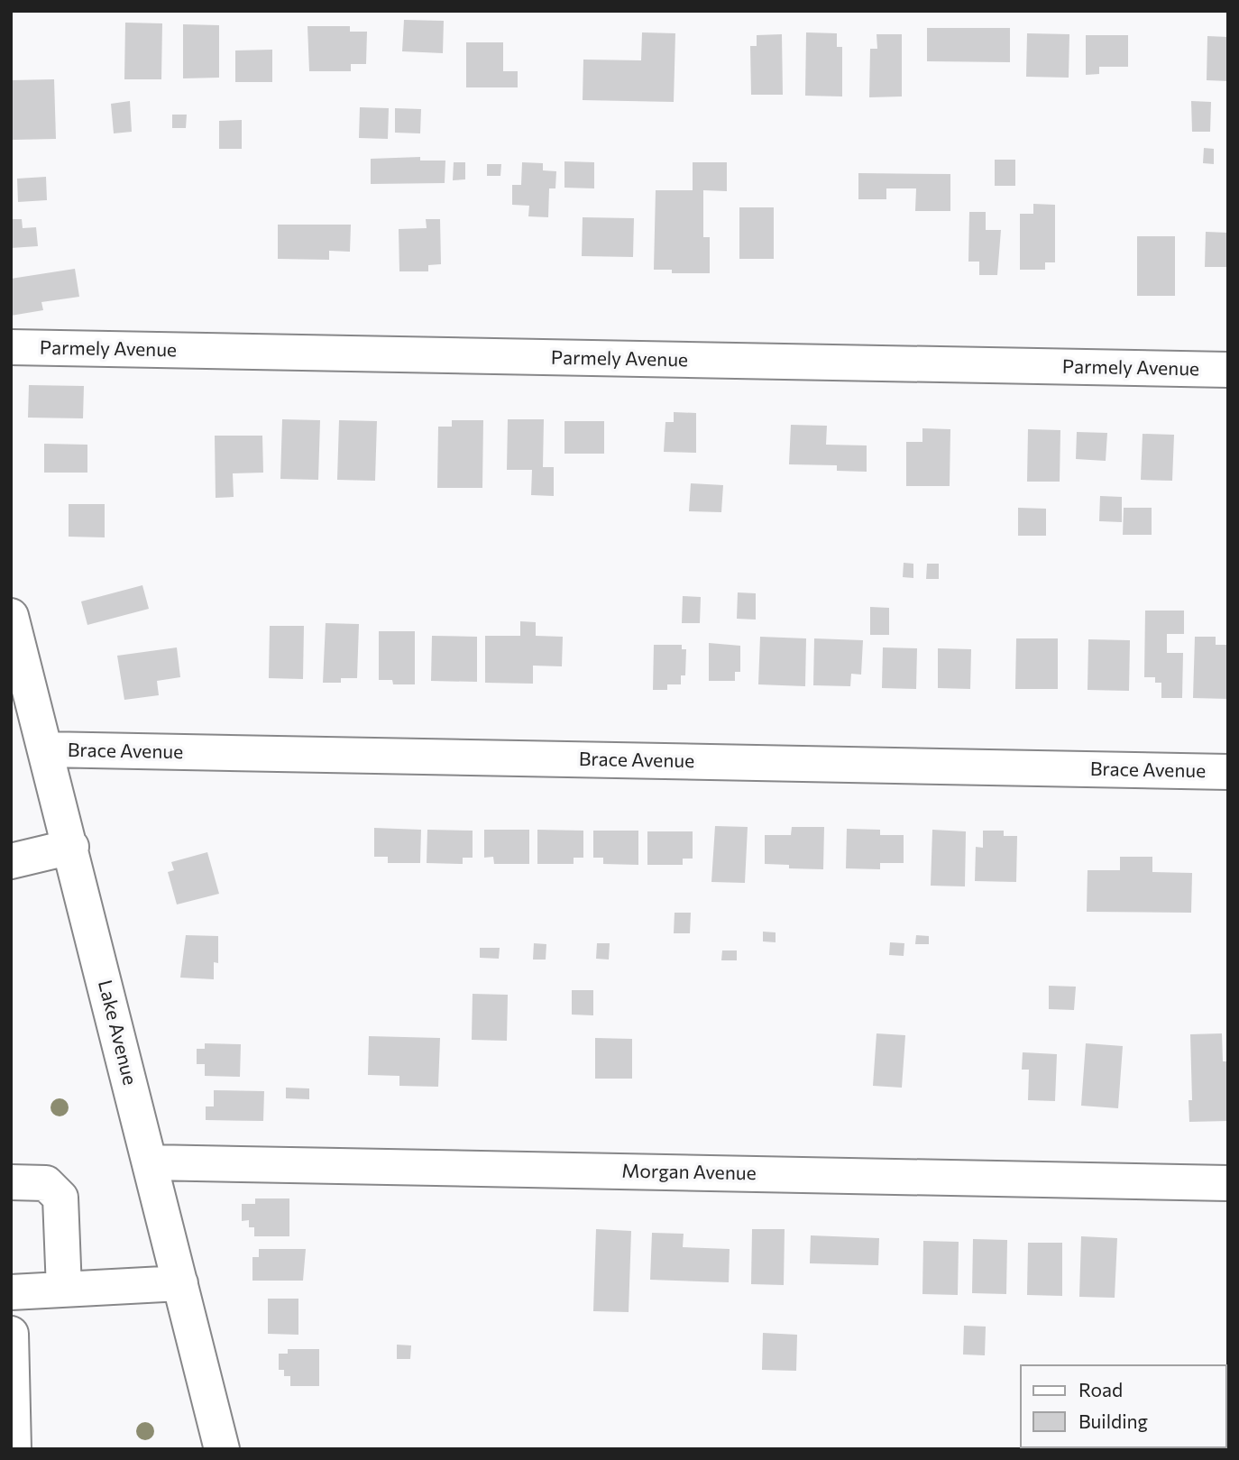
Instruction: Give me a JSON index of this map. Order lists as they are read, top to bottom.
{
  "streets": {
    "street": [
      "Parmely Avenue",
      "Brace Avenue",
      "Lake Avenue",
      "Morgan Avenue"
    ]
  },
  "crossings": [
    ["Brace Avenue", "Lake Avenue"],
    ["Lake Avenue", "Morgan Avenue"]
  ],
  "legend": ["Road", "Building"]
}
